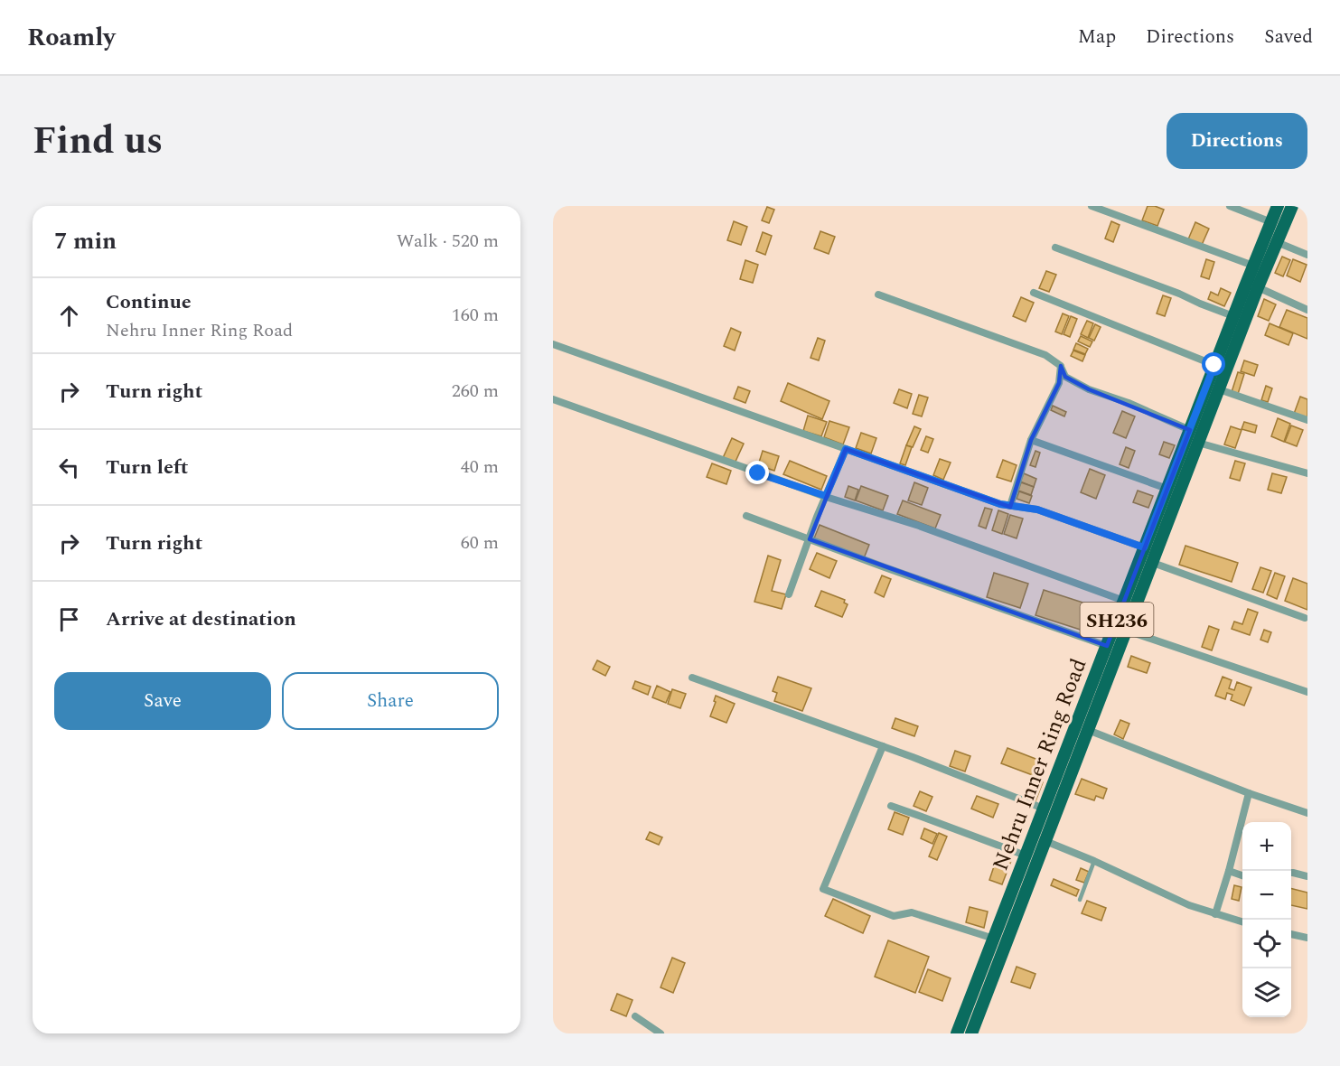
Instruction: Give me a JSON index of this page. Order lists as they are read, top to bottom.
{
  "streets": {
    "main road": ["SH236", "Nehru Inner Ring Road"]
  },
  "page": {
    "header": "Roamly",
    "nav": ["Map", "Directions", "Saved"],
    "title": "Find us",
    "buttons": [
      "Directions",
      ["Save", "Share"]
    ],
    "heading": ["7 min", "Walk · 520 m"],
    "list": [
      ["Continue", "Nehru Inner Ring Road", "160 m"],
      ["Turn right", "260 m"],
      ["Turn left", "40 m"],
      ["Turn right", "60 m"],
      "Arrive at destination"
    ],
    "map_buttons": ["+", "−"]
  }
}
